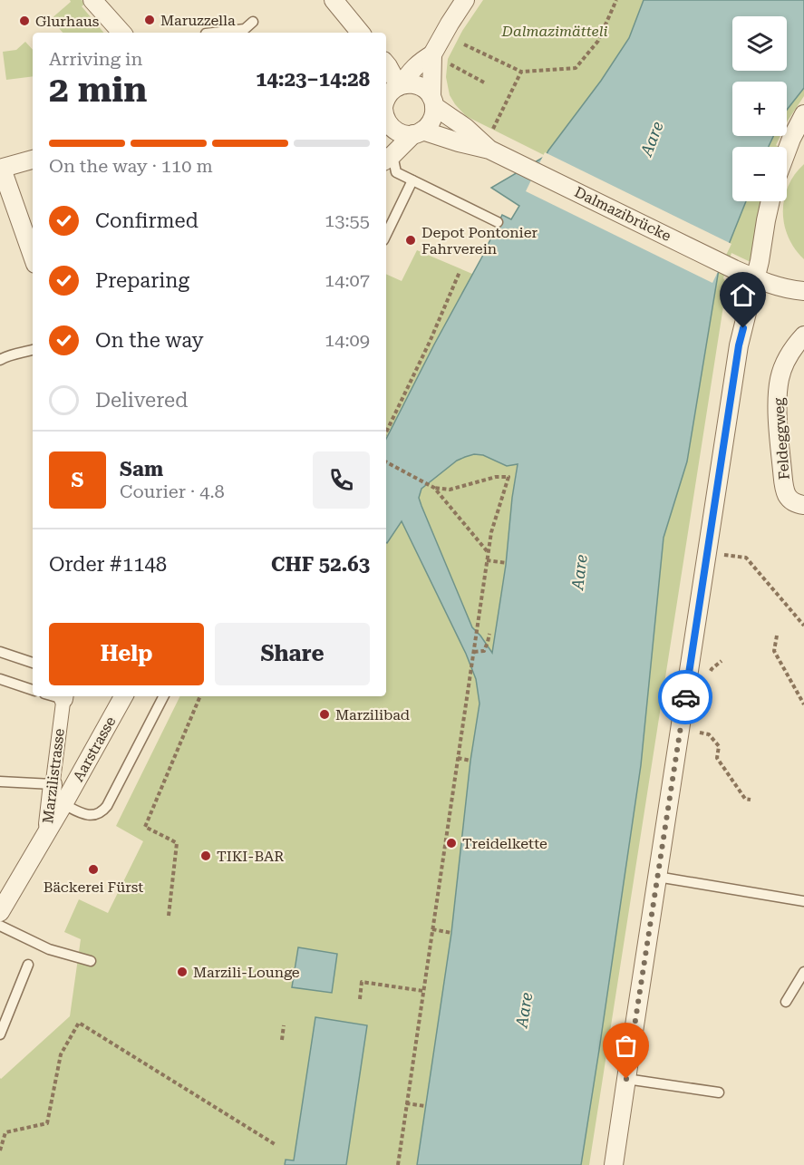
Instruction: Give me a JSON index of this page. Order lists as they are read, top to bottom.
{
  "streets": {
    "street": [
      "Dalmazibrücke",
      "Feldeggweg",
      "Aarstrasse",
      "Marzilistrasse"
    ]
  },
  "crossings": [
    ["Aarstrasse", "Marzilistrasse"]
  ],
  "water": ["Aare"],
  "parks": ["Dalmazimätteli"],
  "places": [
    "Maruzzella",
    "Glurhaus",
    "Depot Pontonier Fahrverein",
    "Marzilibad",
    "Treidelkette",
    "TIKI-BAR",
    "Bäckerei Fürst",
    "Marzili-Lounge"
  ],
  "page": {
    "map_buttons": ["+", "−"],
    "heading": ["2 min", "Arriving in", "14:23–14:28"],
    "panel": [
      "Sam",
      "Courier · 4.8",
      "Order #1148",
      "CHF 52.63"
    ],
    "bar": "On the way · 110 m",
    "list": [
      ["Confirmed", "13:55"],
      ["Preparing", "14:07"],
      ["On the way", "14:09"],
      "Delivered"
    ],
    "round": "S",
    "buttons": ["Help", "Share"]
  }
}
